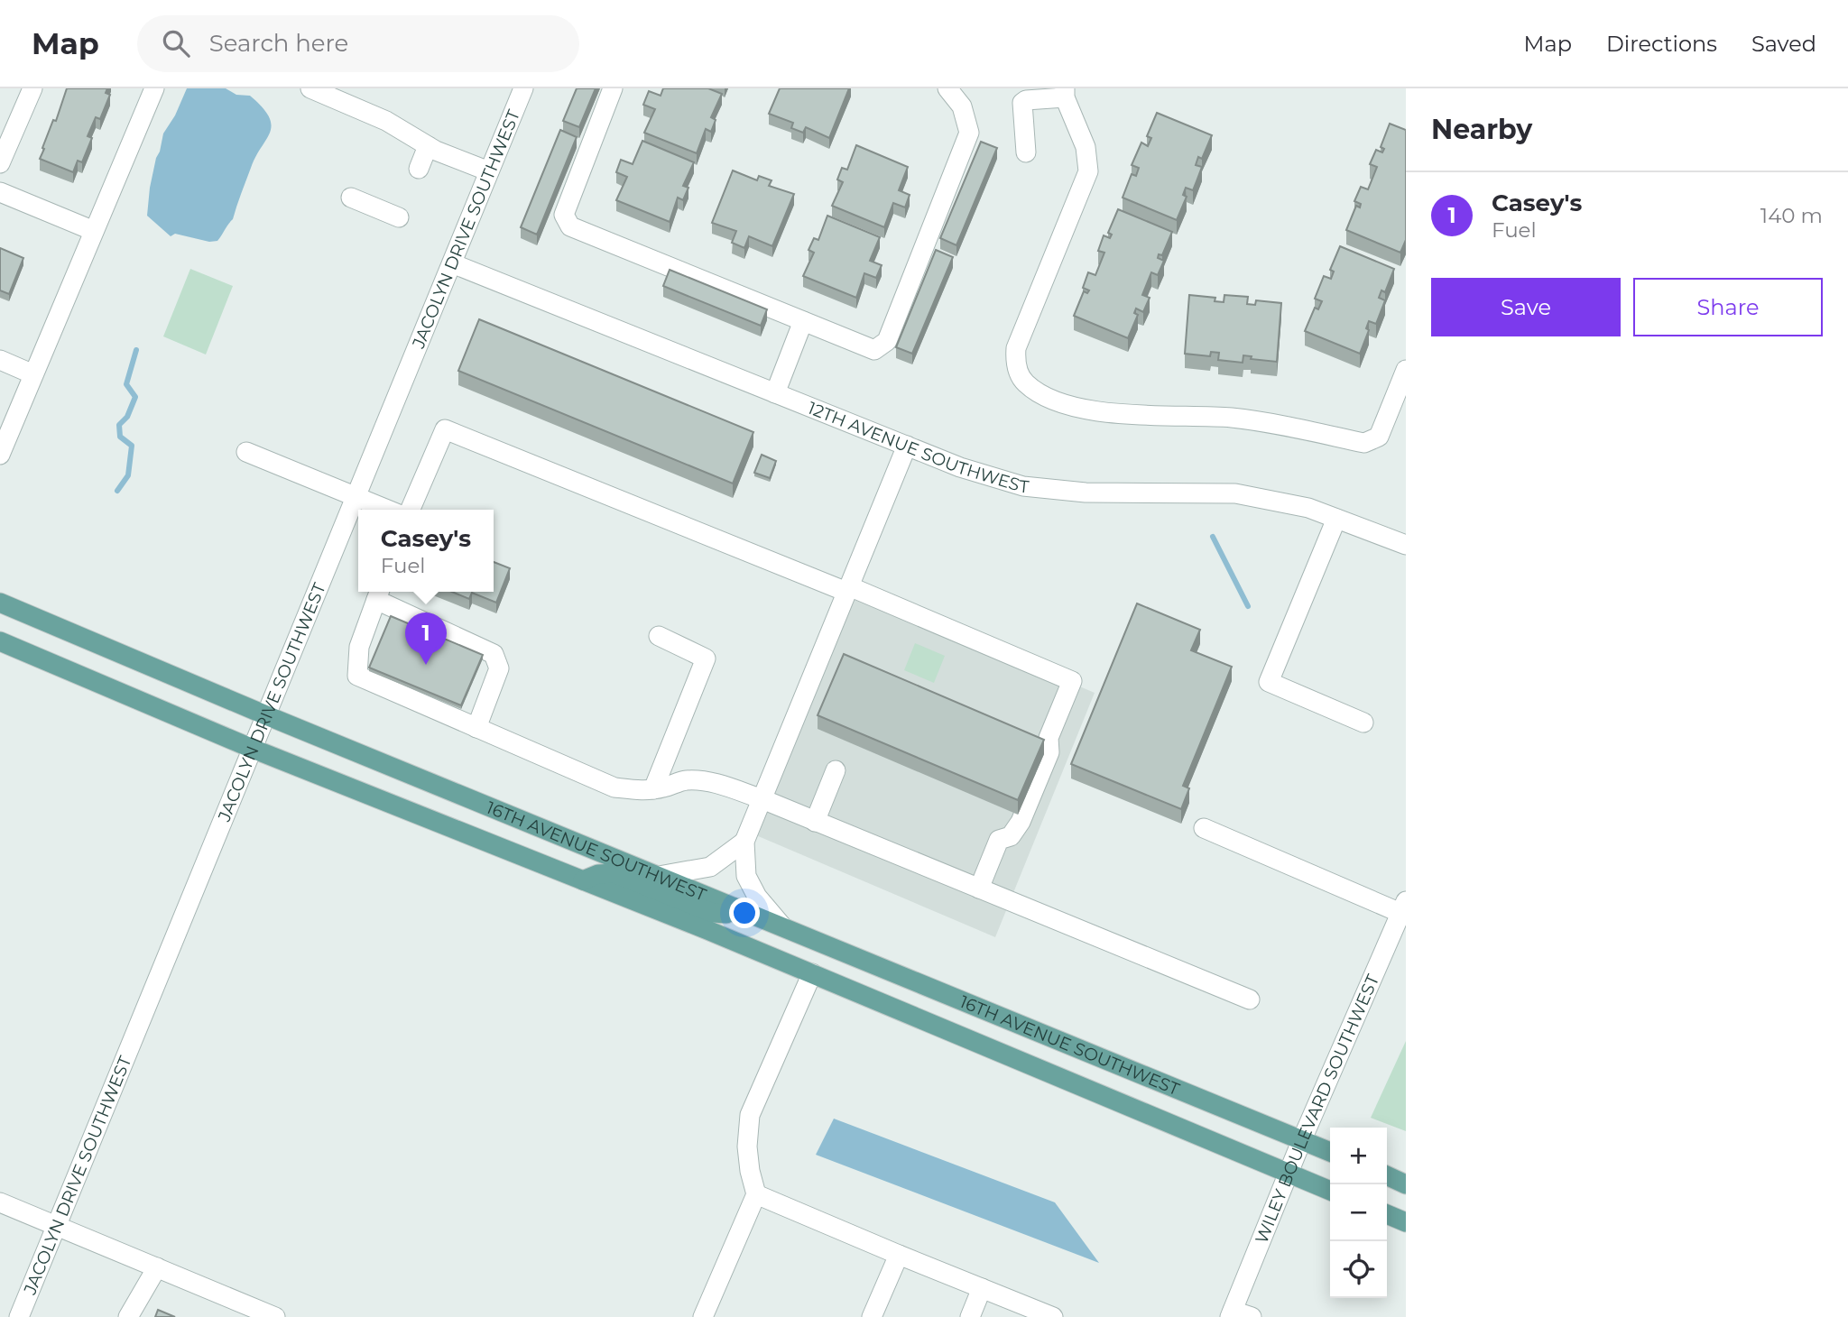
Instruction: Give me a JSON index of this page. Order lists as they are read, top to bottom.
{
  "streets": {
    "main road": ["16TH AVENUE SOUTHWEST"],
    "street": ["JACOLYN DRIVE SOUTHWEST", "12TH AVENUE SOUTHWEST", "WILEY BOULEVARD SOUTHWEST"]
  },
  "crossings": [
    ["JACOLYN DRIVE SOUTHWEST", "12TH AVENUE SOUTHWEST"],
    ["JACOLYN DRIVE SOUTHWEST", "16TH AVENUE SOUTHWEST"],
    ["16TH AVENUE SOUTHWEST", "WILEY BOULEVARD SOUTHWEST"]
  ],
  "page": {
    "header": "Map",
    "search": "Search here",
    "nav": ["Map", "Directions", "Saved"],
    "heading": "Nearby",
    "list": [
      {
        "mark": "1",
        "name": "Casey's",
        "note": "Fuel",
        "value": "140 m"
      }
    ],
    "buttons": ["Save", "Share"],
    "popup": ["Casey's", "Fuel"],
    "pins": "1",
    "map_buttons": ["+", "−"]
  }
}
